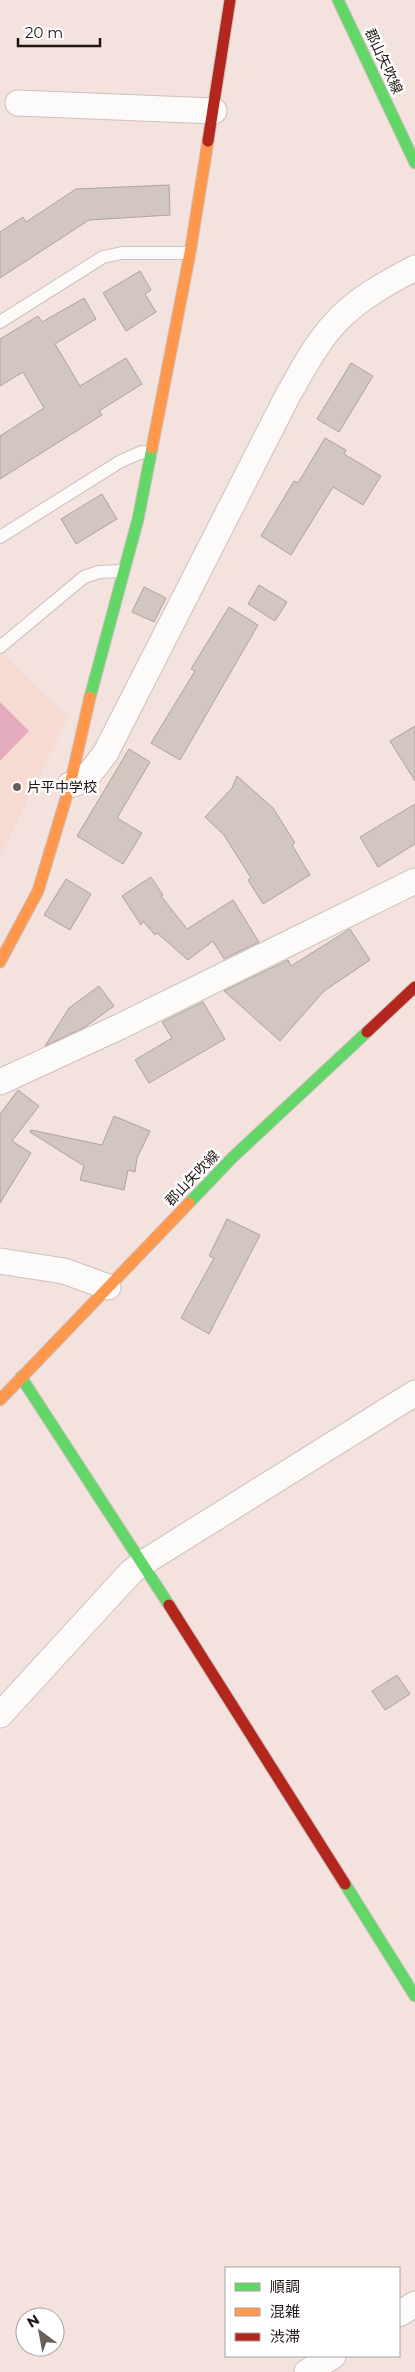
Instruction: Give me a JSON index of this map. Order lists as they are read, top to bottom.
{
  "streets": {
    "street": ["郡山矢吹線"]
  },
  "places": ["片平中学校"],
  "legend": ["順調", "混雑", "渋滞"],
  "scale_bar": "20 m",
  "north": "top left"
}
